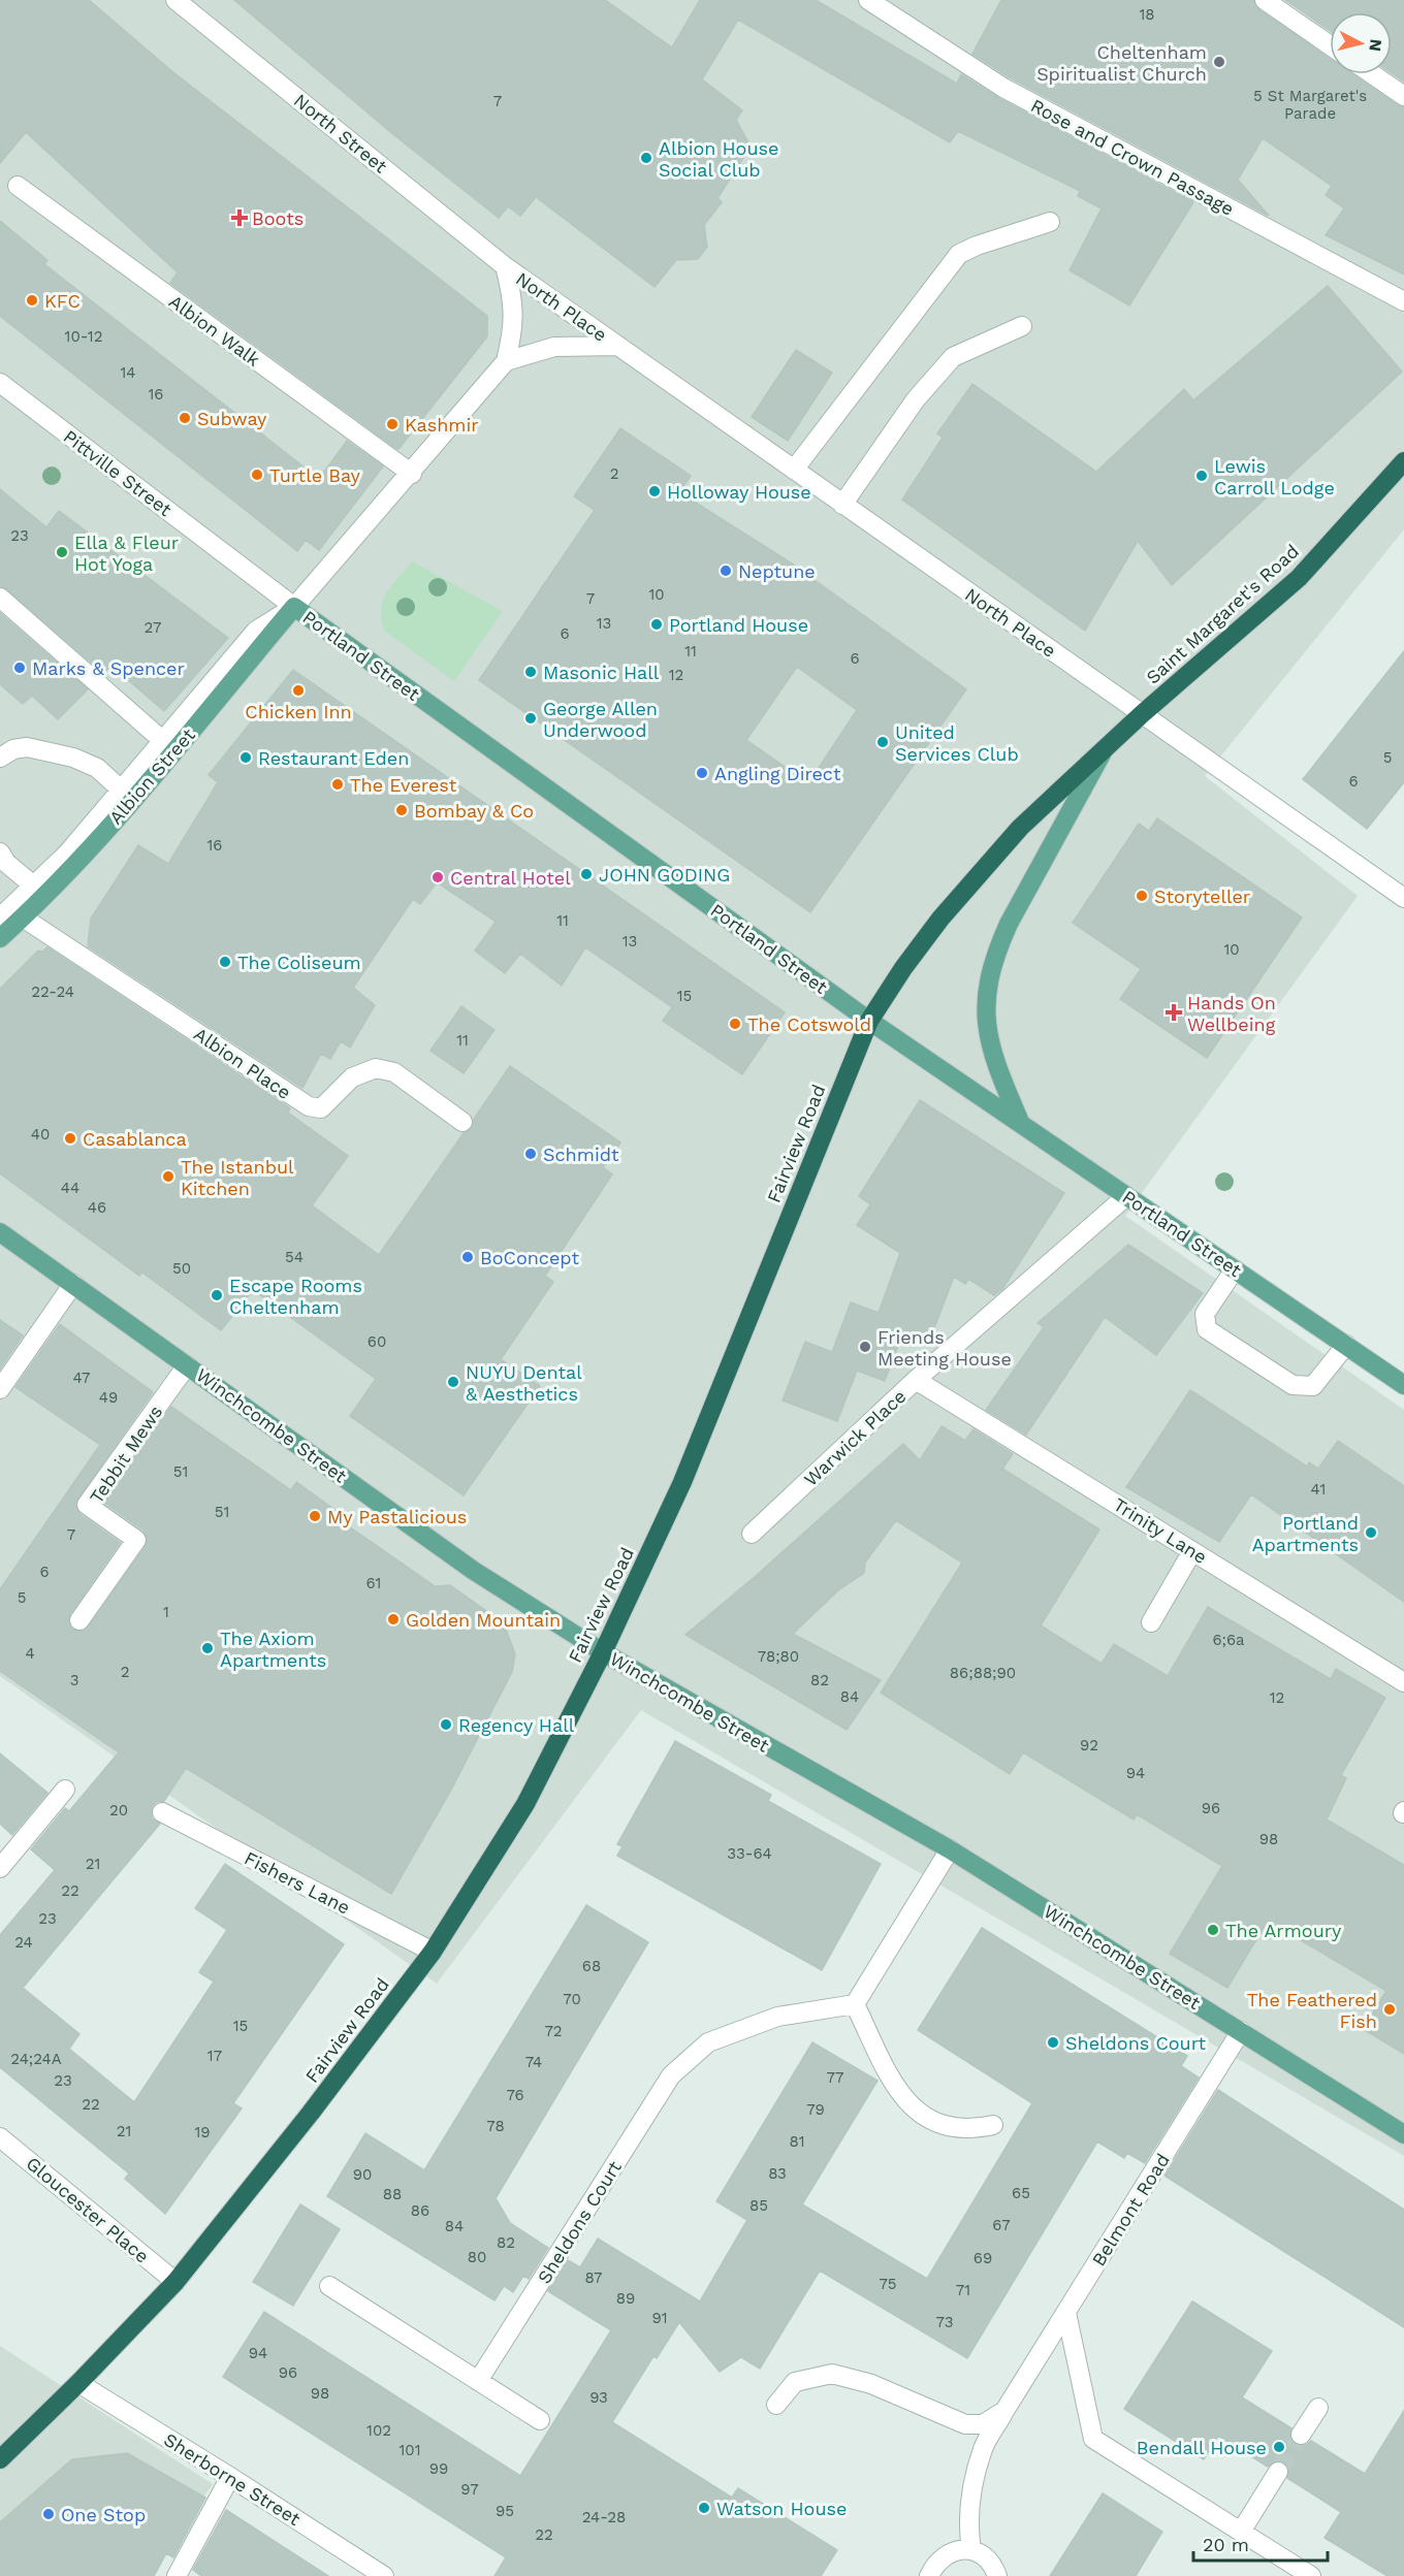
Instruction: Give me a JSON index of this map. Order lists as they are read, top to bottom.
{
  "streets": {
    "highway": ["Saint Margaret's Road", "Fairview Road"],
    "main road": ["Portland Street", "Albion Street", "Winchcombe Street"],
    "street": [
      "North Street",
      "Rose and Crown Passage",
      "North Place",
      "Albion Walk",
      "Pittville Street",
      "Albion Place",
      "Warwick Place",
      "Tebbit Mews",
      "Trinity Lane",
      "Fishers Lane",
      "Gloucester Place",
      "Belmont Road",
      "Sheldons Court",
      "Sherborne Street"
    ]
  },
  "crossings": [
    ["North Street", "North Place"],
    ["North Street", "Albion Street"],
    ["North Place", "Saint Margaret's Road"],
    ["North Place", "Albion Street"],
    ["North Place", "Fairview Road"],
    ["Albion Walk", "Albion Street"],
    ["Pittville Street", "Portland Street"],
    ["Pittville Street", "Albion Street"],
    ["Saint Margaret's Road", "Fairview Road"],
    ["Portland Street", "Albion Street"],
    ["Portland Street", "Fairview Road"],
    ["Portland Street", "Warwick Place"],
    ["Albion Street", "Albion Place"],
    ["Fairview Road", "Winchcombe Street"],
    ["Fairview Road", "Fishers Lane"],
    ["Fairview Road", "Gloucester Place"],
    ["Fairview Road", "Sherborne Street"],
    ["Winchcombe Street", "Tebbit Mews"],
    ["Winchcombe Street", "Belmont Road"],
    ["Warwick Place", "Trinity Lane"]
  ],
  "places": {
    "other": [
      "Cheltenham Spiritualist Church",
      "Albion House Social Club",
      "KFC",
      "Subway",
      "Kashmir",
      "Turtle Bay",
      "Lewis Carroll Lodge",
      "Holloway House",
      "Ella & Fleur Hot Yoga",
      "Neptune",
      "Portland House",
      "Marks & Spencer",
      "Masonic Hall",
      "Chicken Inn",
      "George Allen Underwood",
      "United Services Club",
      "Restaurant Eden",
      "Angling Direct",
      "The Everest",
      "Bombay & Co",
      "JOHN GODING",
      "Central Hotel",
      "Storyteller",
      "The Coliseum",
      "The Cotswold",
      "Casablanca",
      "Schmidt",
      "The Istanbul Kitchen",
      "BoConcept",
      "Escape Rooms Cheltenham",
      "Friends Meeting House",
      "NUYU Dental & Aesthetics",
      "My Pastalicious",
      "Portland Apartments",
      "Golden Mountain",
      "The Axiom Apartments",
      "Regency Hall",
      "The Armoury",
      "The Feathered Fish",
      "Sheldons Court",
      "Bendall House",
      "Watson House",
      "One Stop"
    ],
    "health": ["Boots", "Hands On Wellbeing"]
  },
  "house_numbers": [
    "18",
    "5 St Margaret's Parade",
    "7",
    "10-12",
    "14",
    "16",
    "2",
    "23",
    "10",
    "7",
    "13",
    "27",
    "6",
    "11",
    "6",
    "12",
    "5",
    "6",
    "16",
    "11",
    "13",
    "10",
    "22-24",
    "15",
    "11",
    "40",
    "44",
    "46",
    "54",
    "50",
    "60",
    "47",
    "49",
    "51",
    "41",
    "51",
    "7",
    "6",
    "61",
    "5",
    "1",
    "6;6a",
    "4",
    "78;80",
    "2",
    "86;88;90",
    "3",
    "82",
    "84",
    "12",
    "92",
    "94",
    "96",
    "20",
    "98",
    "33-64",
    "21",
    "22",
    "23",
    "24",
    "68",
    "70",
    "15",
    "72",
    "17",
    "24;24A",
    "74",
    "77",
    "23",
    "76",
    "22",
    "79",
    "78",
    "21",
    "19",
    "81",
    "83",
    "90",
    "65",
    "88",
    "85",
    "86",
    "67",
    "84",
    "82",
    "80",
    "69",
    "87",
    "75",
    "71",
    "89",
    "91",
    "73",
    "94",
    "96",
    "98",
    "93",
    "102",
    "101",
    "99",
    "97",
    "95",
    "24-28",
    "22"
  ],
  "scale_bar": "20 m",
  "north": "right"
}
